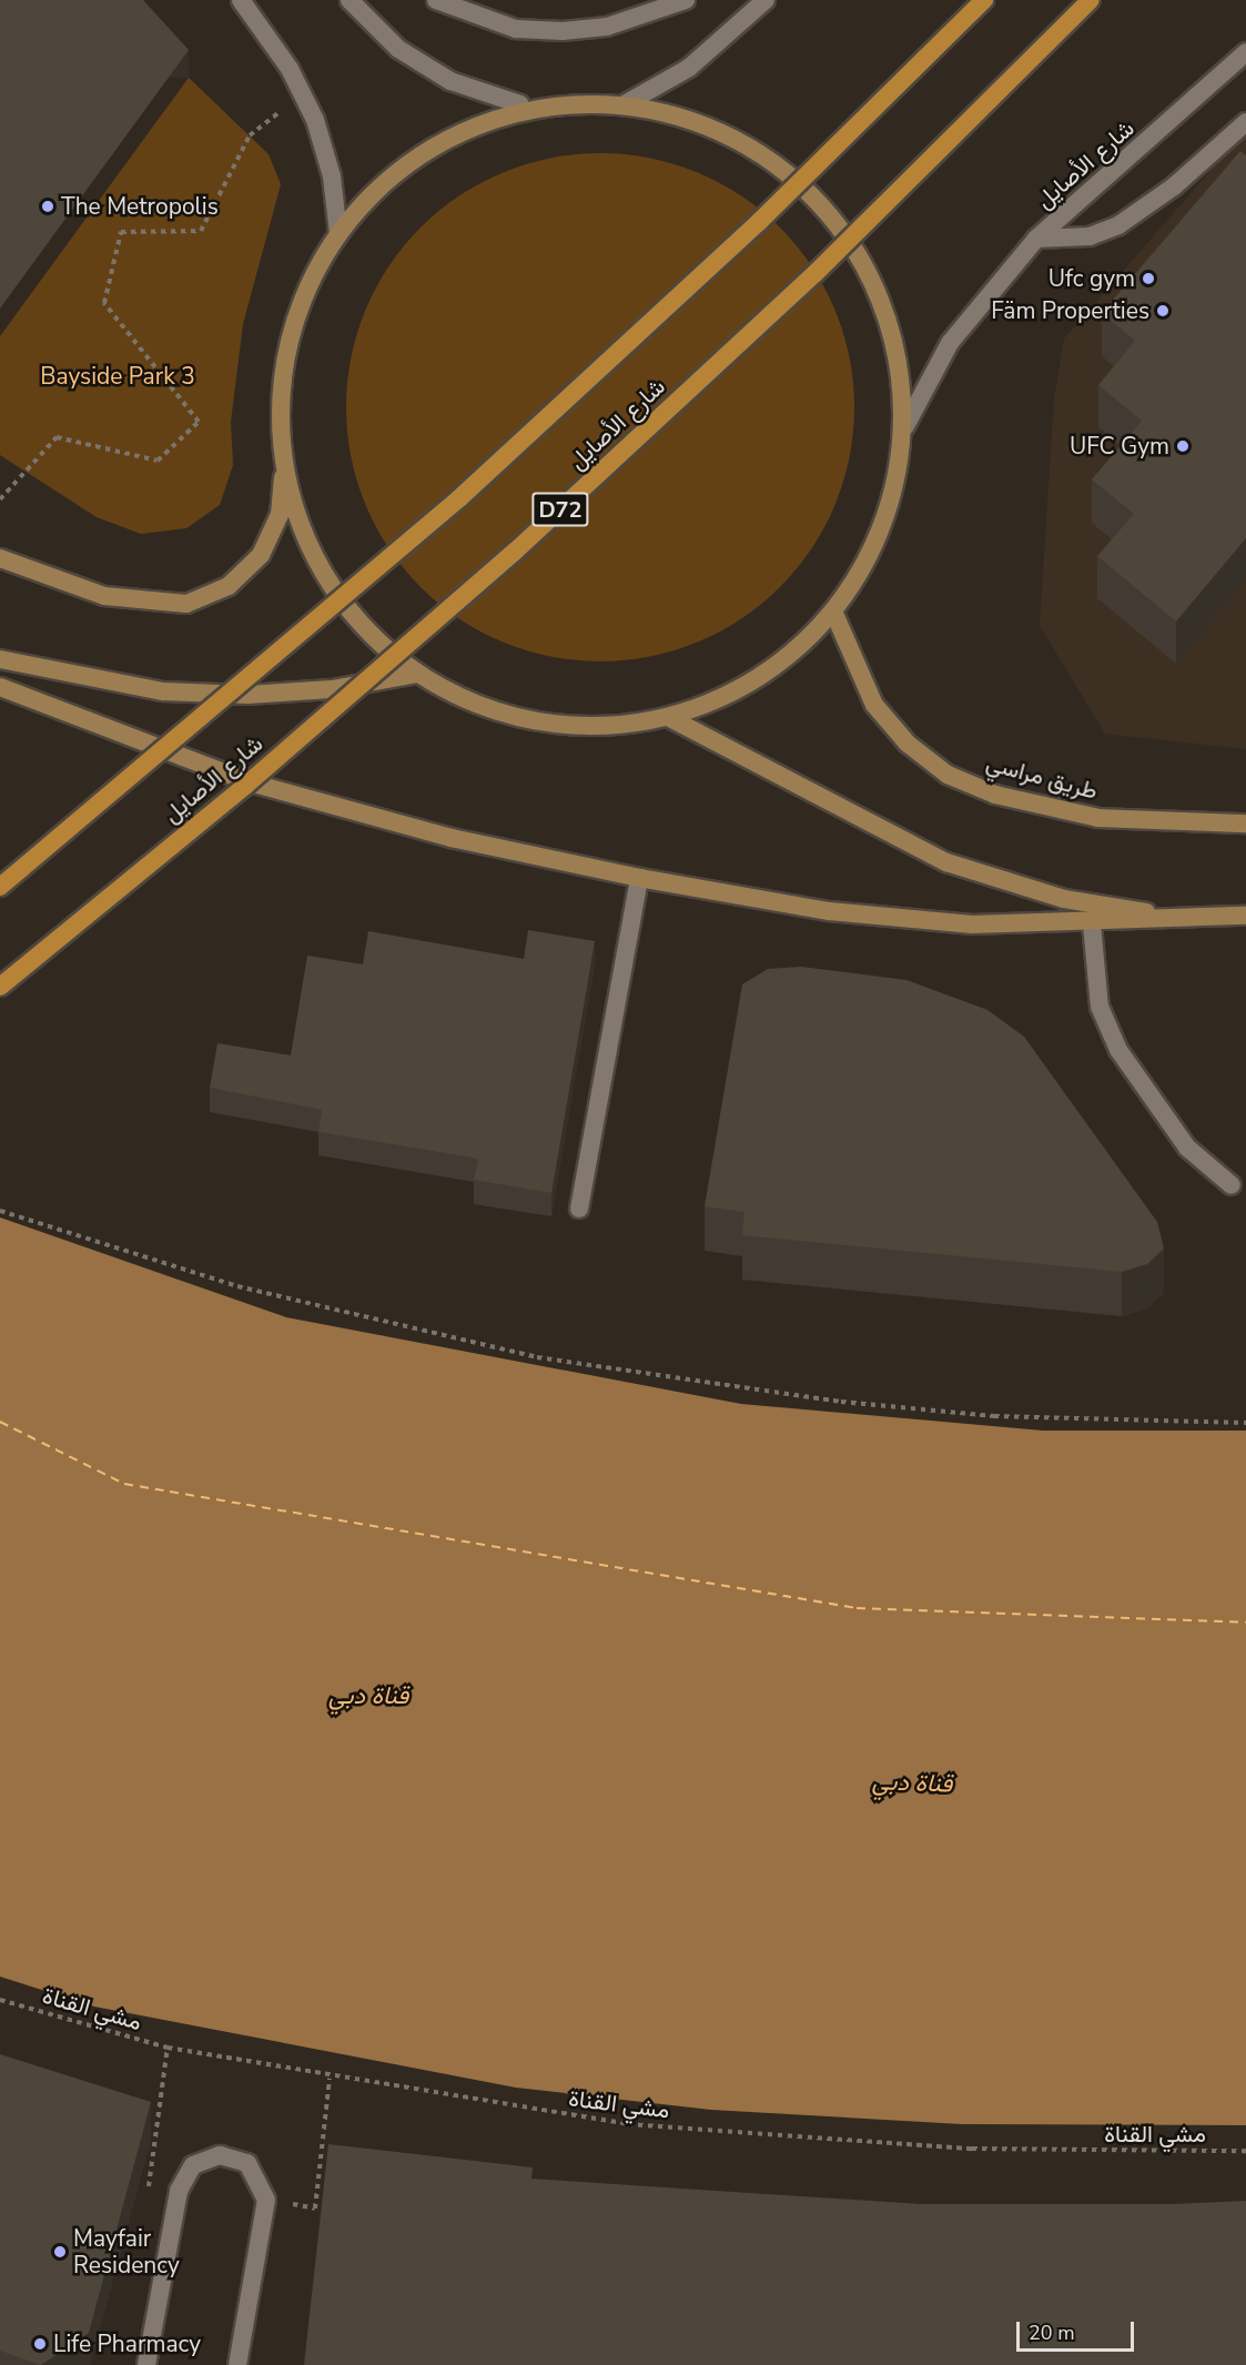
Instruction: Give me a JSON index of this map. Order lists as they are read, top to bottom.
{
  "streets": {
    "main road": ["شارع الأصايل", "D72", "طريق مراسي"],
    "path": ["مشي القناة"]
  },
  "water": ["قناة دبي"],
  "parks": ["Bayside Park 3"],
  "places": [
    "The Metropolis",
    "Ufc gym",
    "Fäm Properties",
    "UFC Gym",
    "Mayfair Residency",
    "Life Pharmacy"
  ],
  "scale_bar": "20 m"
}
